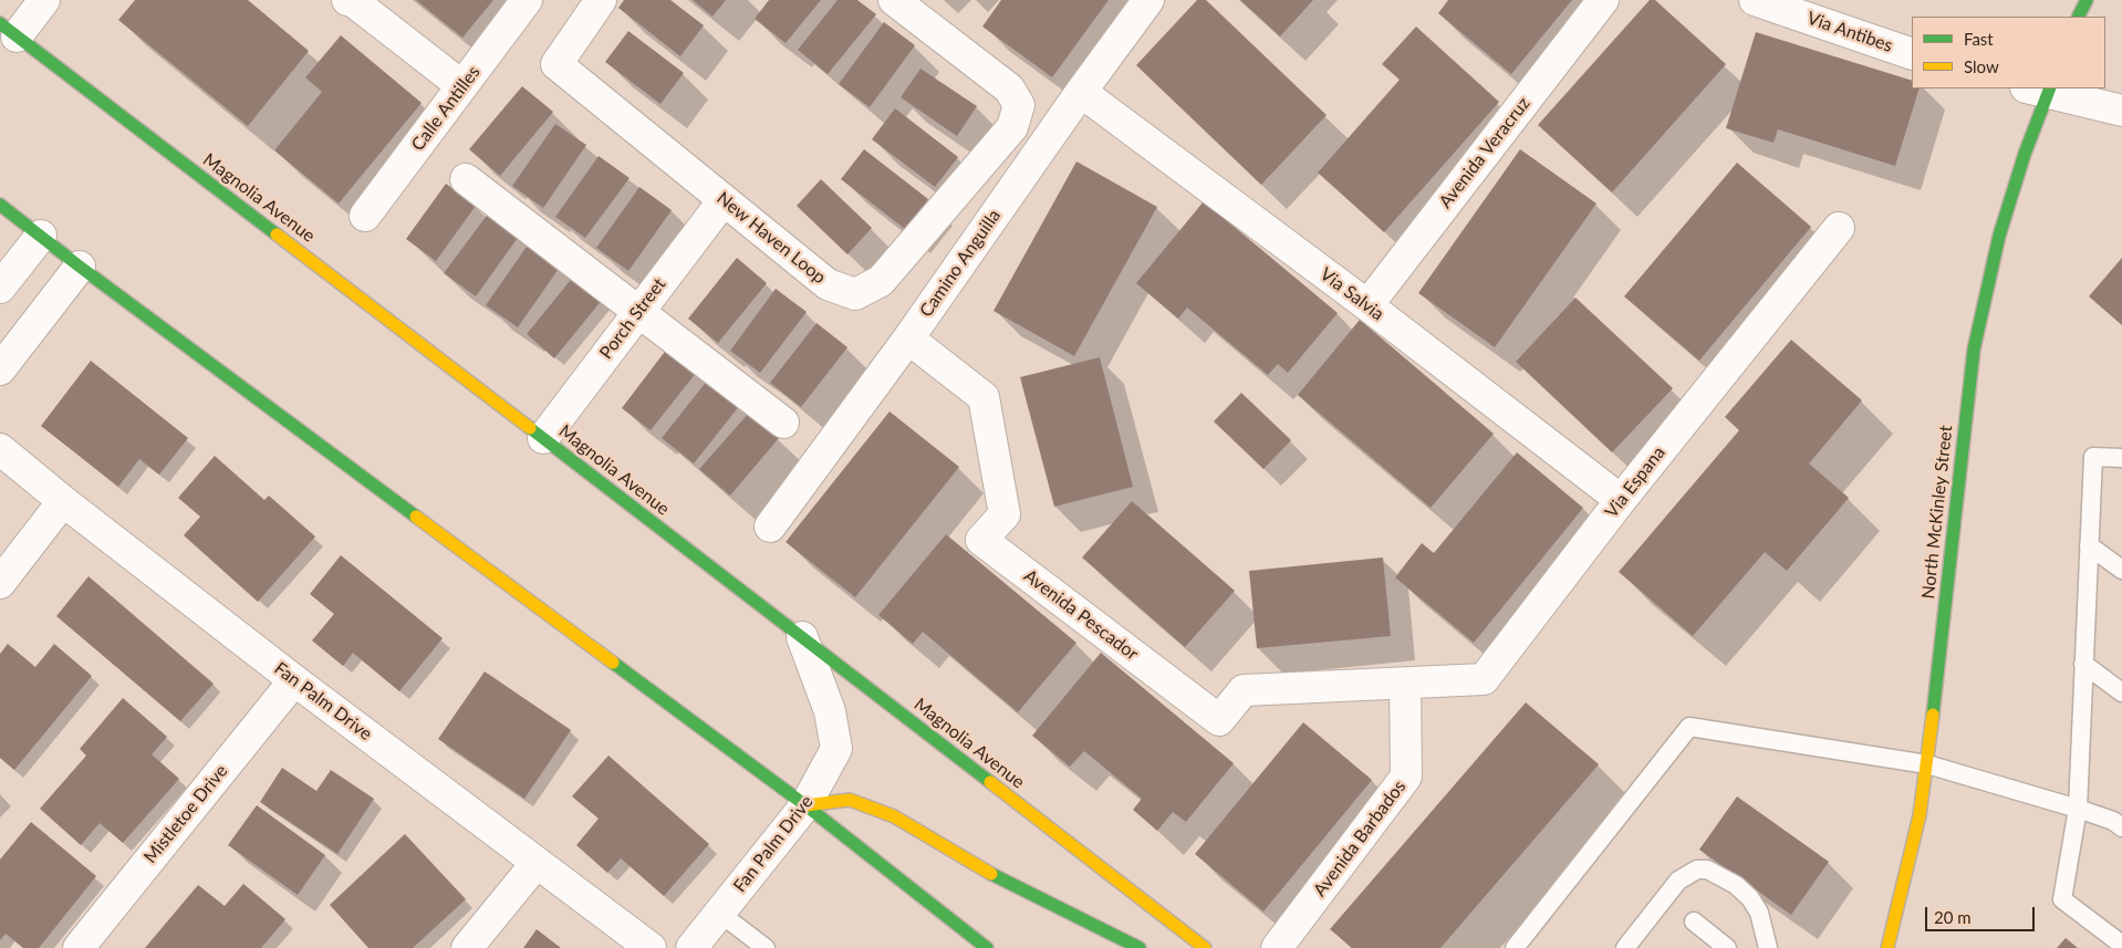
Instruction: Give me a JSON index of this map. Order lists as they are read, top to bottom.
{
  "streets": {
    "main road": ["Magnolia Avenue", "North McKinley Street"],
    "street": [
      "Via Antibes",
      "Calle Antilles",
      "Avenida Veracruz",
      "New Haven Loop",
      "Camino Anguilla",
      "Via Salvia",
      "Porch Street",
      "Via Espana",
      "Avenida Pescador",
      "Fan Palm Drive",
      "Mistletoe Drive",
      "Avenida Barbados"
    ]
  },
  "crossings": [
    ["Avenida Veracruz", "Via Salvia"],
    ["Magnolia Avenue", "Porch Street"],
    ["Magnolia Avenue", "Fan Palm Drive"],
    ["New Haven Loop", "Porch Street"],
    ["Camino Anguilla", "Via Salvia"],
    ["Camino Anguilla", "Avenida Pescador"],
    ["Via Salvia", "Via Espana"],
    ["Via Espana", "Avenida Pescador"],
    ["Via Espana", "Avenida Barbados"],
    ["Avenida Pescador", "Avenida Barbados"],
    ["Fan Palm Drive", "Mistletoe Drive"]
  ],
  "legend": ["Fast", "Slow"],
  "scale_bar": "20 m"
}
